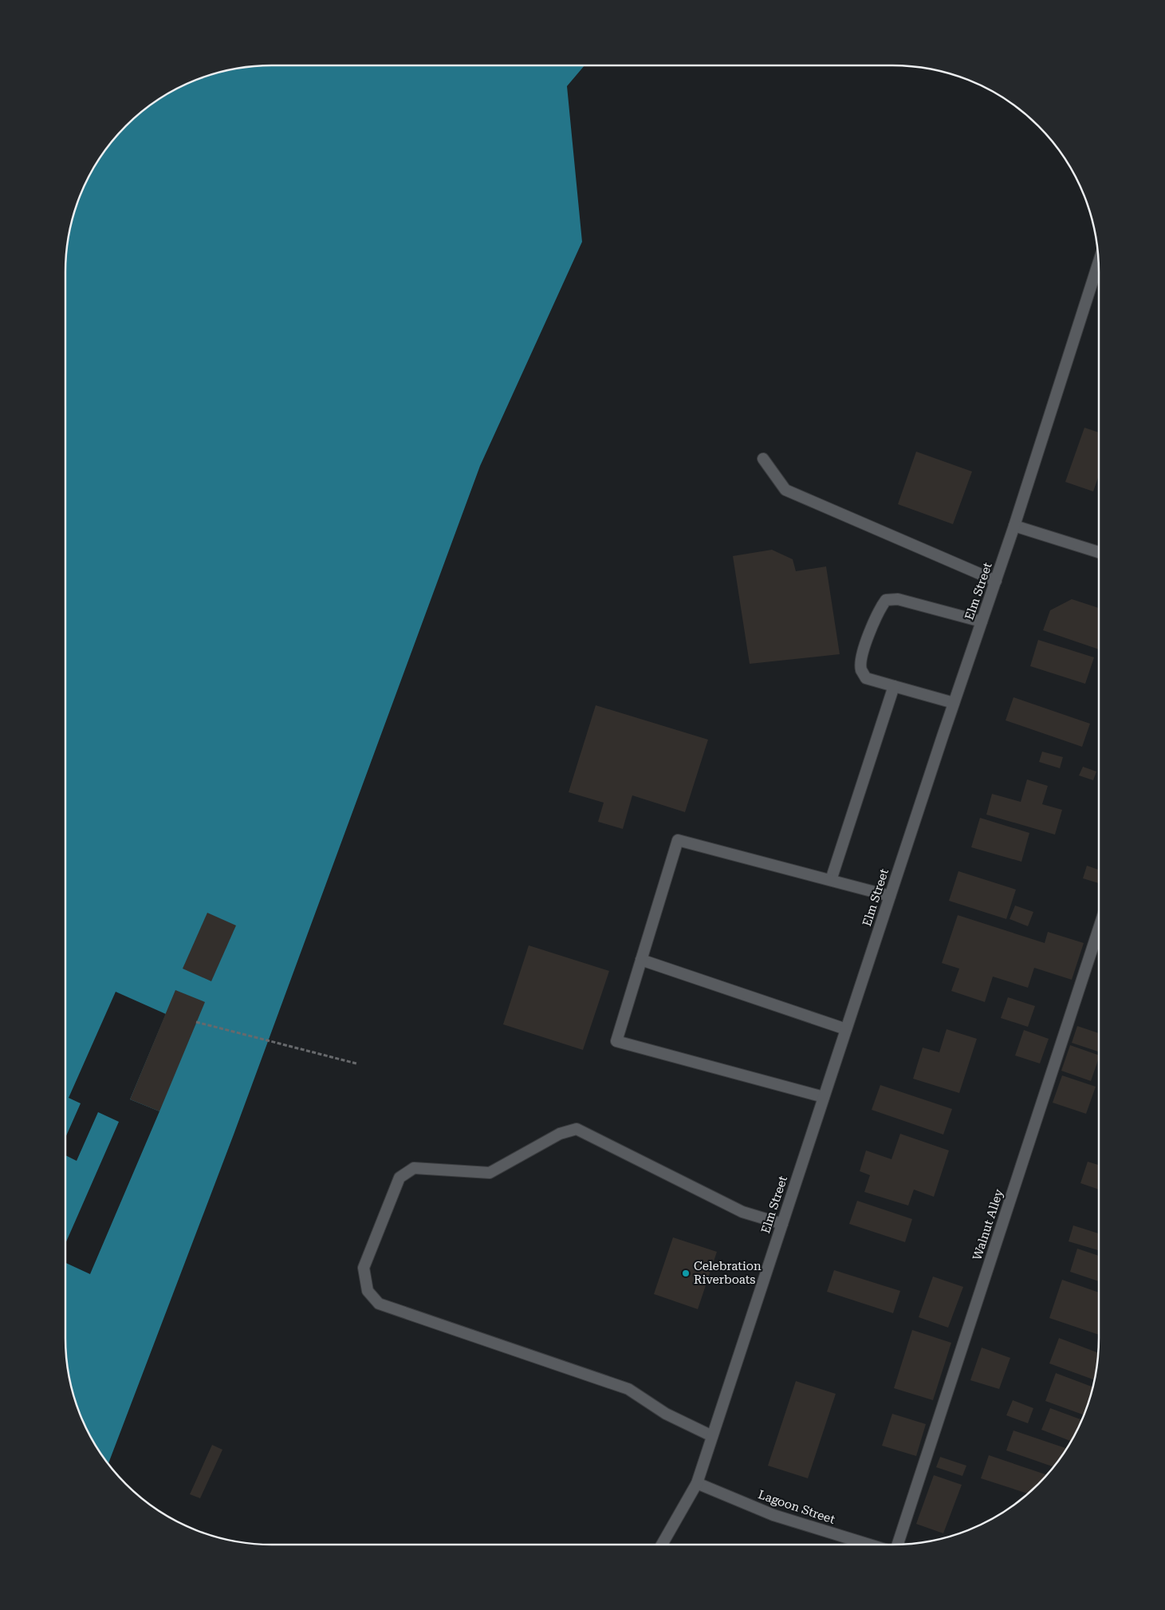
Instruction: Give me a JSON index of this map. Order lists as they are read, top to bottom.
{
  "streets": {
    "main road": ["Elm Street", "Walnut Alley", "Lagoon Street"]
  },
  "crossings": [
    ["Elm Street", "Lagoon Street"]
  ],
  "places": ["Celebration Riverboats"]
}
